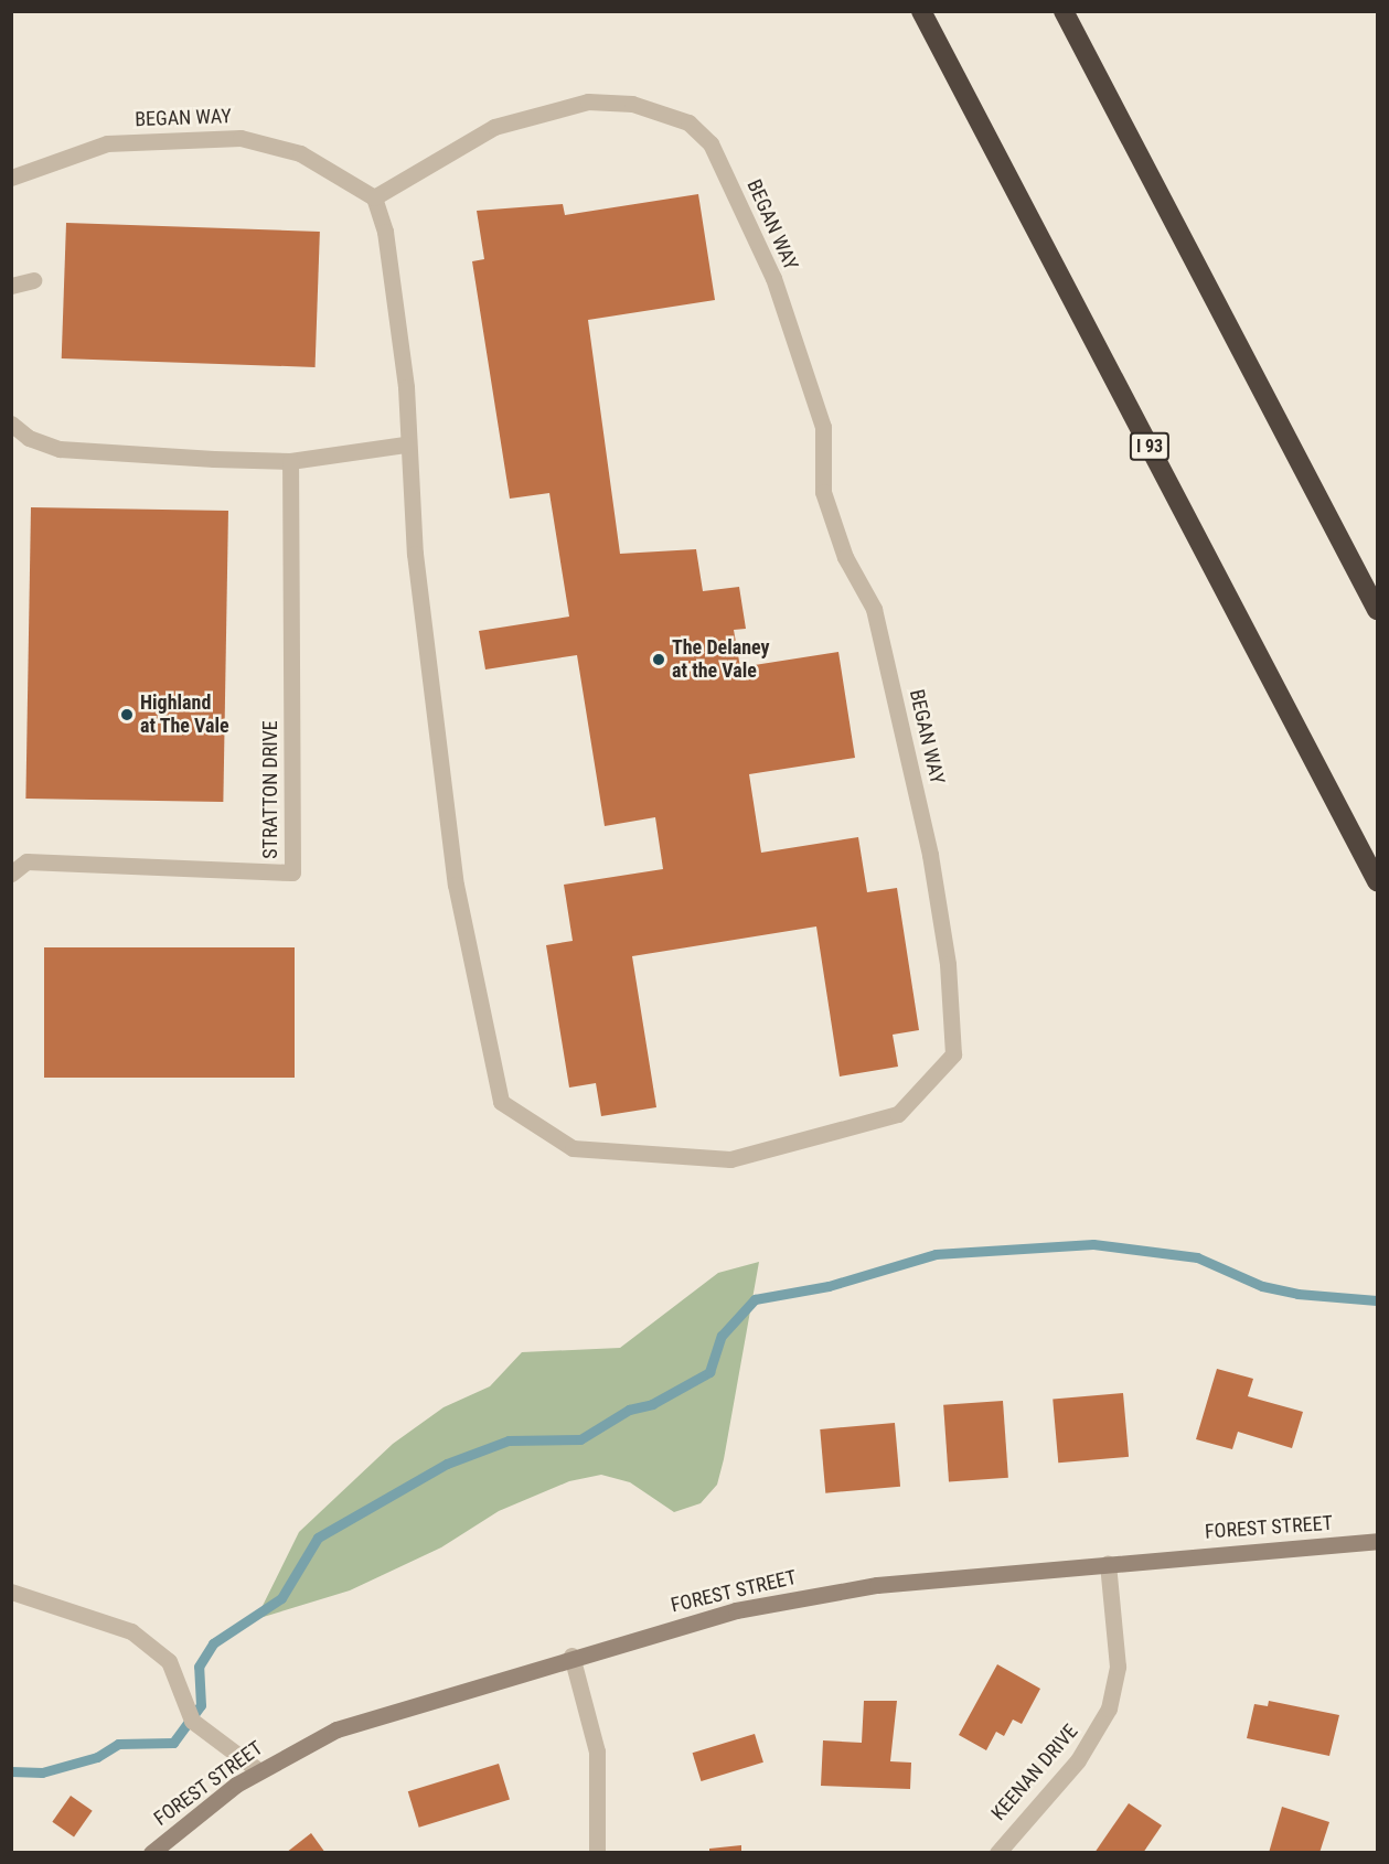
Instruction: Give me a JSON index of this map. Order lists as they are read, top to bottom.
{
  "streets": {
    "highway": ["I 93"],
    "main road": ["FOREST STREET"],
    "street": ["BEGAN WAY", "STRATTON DRIVE", "KEENAN DRIVE"]
  },
  "crossings": [
    ["FOREST STREET", "KEENAN DRIVE"]
  ],
  "places": ["The Delaney at the Vale", "Highland at The Vale"]
}
